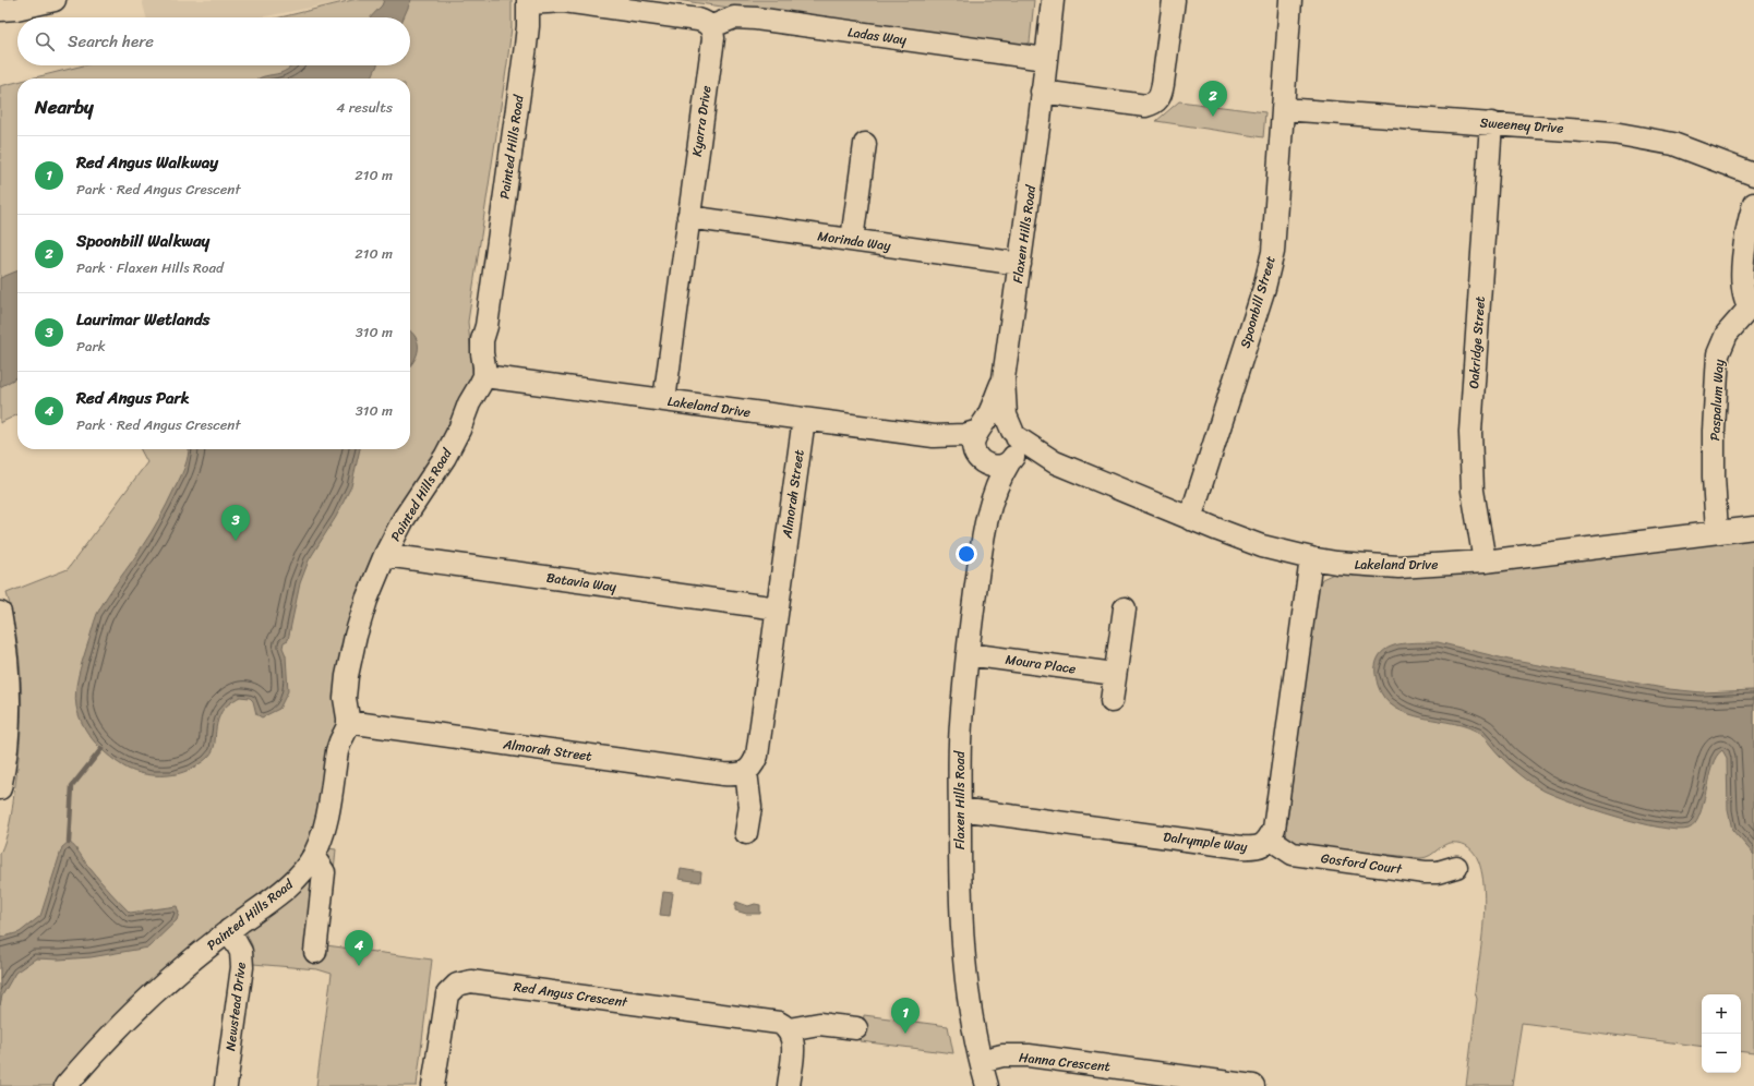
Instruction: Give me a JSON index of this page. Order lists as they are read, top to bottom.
{
  "streets": {
    "street": [
      "Ladas Way",
      "Kyarra Drive",
      "Sweeney Drive",
      "Painted Hills Road",
      "Flaxen Hills Road",
      "Morinda Way",
      "Spoonbill Street",
      "Oakridge Street",
      "Paspalum Way",
      "Lakeland Drive",
      "Almorah Street",
      "Batavia Way",
      "Moura Place",
      "Dalrymple Way",
      "Gosford Court",
      "Red Angus Crescent",
      "Newstead Drive",
      "Hanna Crescent"
    ]
  },
  "crossings": [
    ["Ladas Way", "Kyarra Drive"],
    ["Ladas Way", "Flaxen Hills Road"],
    ["Kyarra Drive", "Morinda Way"],
    ["Kyarra Drive", "Lakeland Drive"],
    ["Sweeney Drive", "Spoonbill Street"],
    ["Sweeney Drive", "Oakridge Street"],
    ["Painted Hills Road", "Lakeland Drive"],
    ["Painted Hills Road", "Almorah Street"],
    ["Painted Hills Road", "Batavia Way"],
    ["Painted Hills Road", "Newstead Drive"],
    ["Flaxen Hills Road", "Morinda Way"],
    ["Flaxen Hills Road", "Lakeland Drive"],
    ["Flaxen Hills Road", "Moura Place"],
    ["Flaxen Hills Road", "Dalrymple Way"],
    ["Flaxen Hills Road", "Hanna Crescent"],
    ["Spoonbill Street", "Lakeland Drive"],
    ["Oakridge Street", "Lakeland Drive"],
    ["Paspalum Way", "Lakeland Drive"],
    ["Lakeland Drive", "Almorah Street"],
    ["Almorah Street", "Batavia Way"],
    ["Dalrymple Way", "Gosford Court"]
  ],
  "page": {
    "search": "Search here",
    "heading": ["Nearby", "4 results"],
    "pins": [
      "2",
      "3",
      "4",
      "1"
    ],
    "list": [
      {
        "mark": "1",
        "name": "Red Angus Walkway",
        "note": "Park · Red Angus Crescent",
        "value": "210 m"
      },
      {
        "mark": "2",
        "name": "Spoonbill Walkway",
        "note": "Park · Flaxen Hills Road",
        "value": "210 m"
      },
      {
        "mark": "3",
        "name": "Laurimar Wetlands",
        "note": "Park",
        "value": "310 m"
      },
      {
        "mark": "4",
        "name": "Red Angus Park",
        "note": "Park · Red Angus Crescent",
        "value": "310 m"
      }
    ],
    "map_buttons": ["+", "−"]
  }
}
